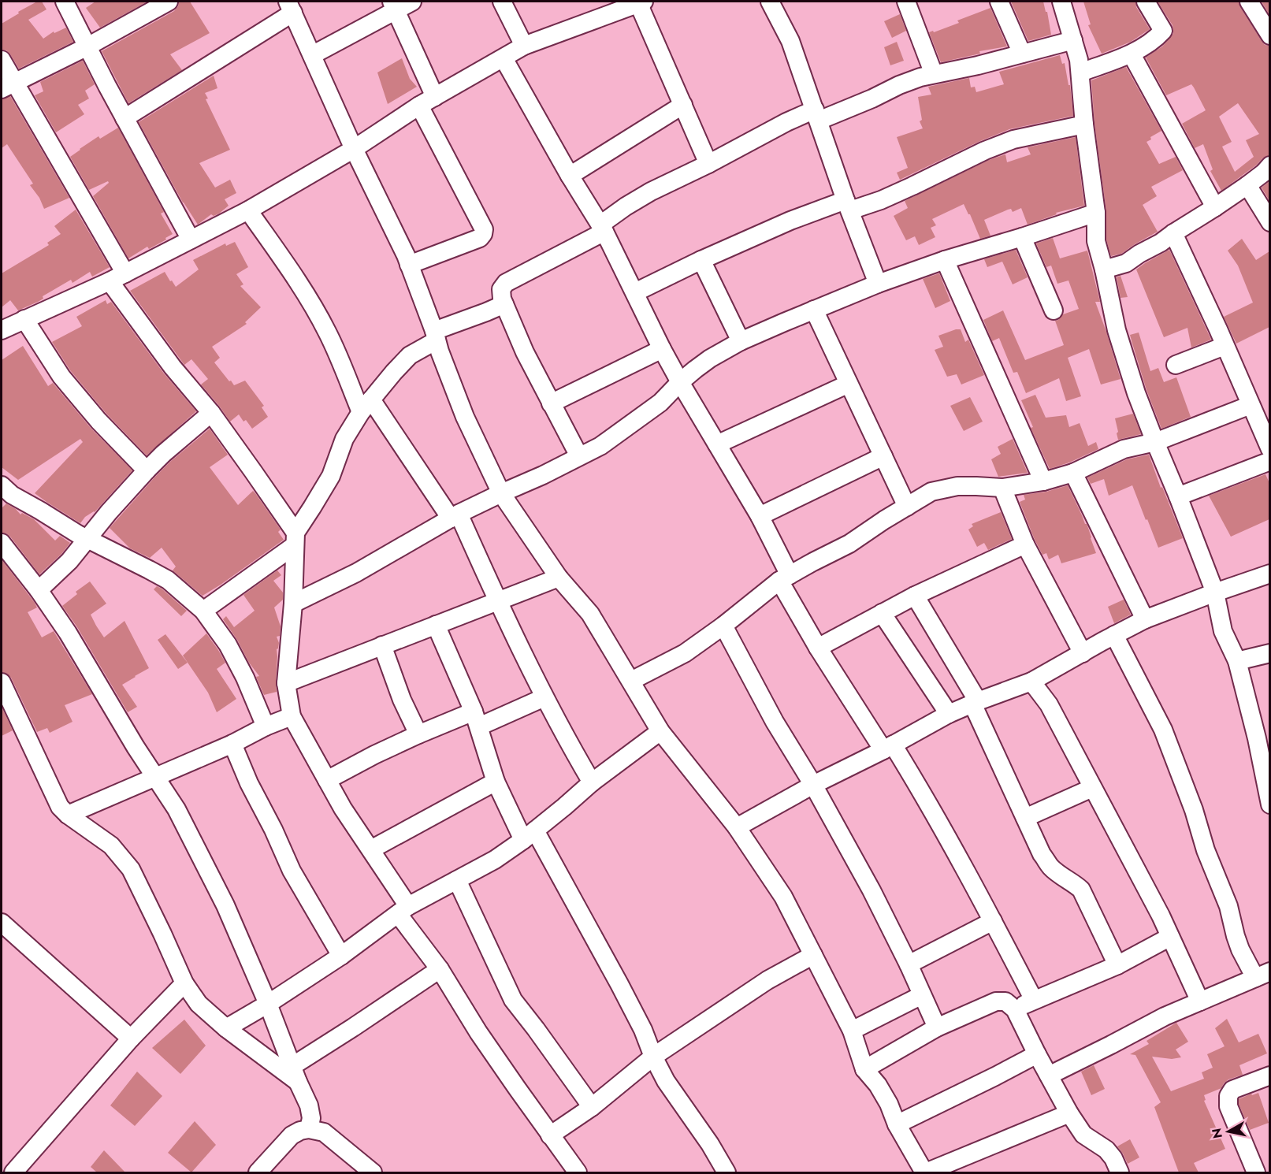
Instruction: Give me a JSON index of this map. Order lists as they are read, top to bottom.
{
  "north": "left"
}
